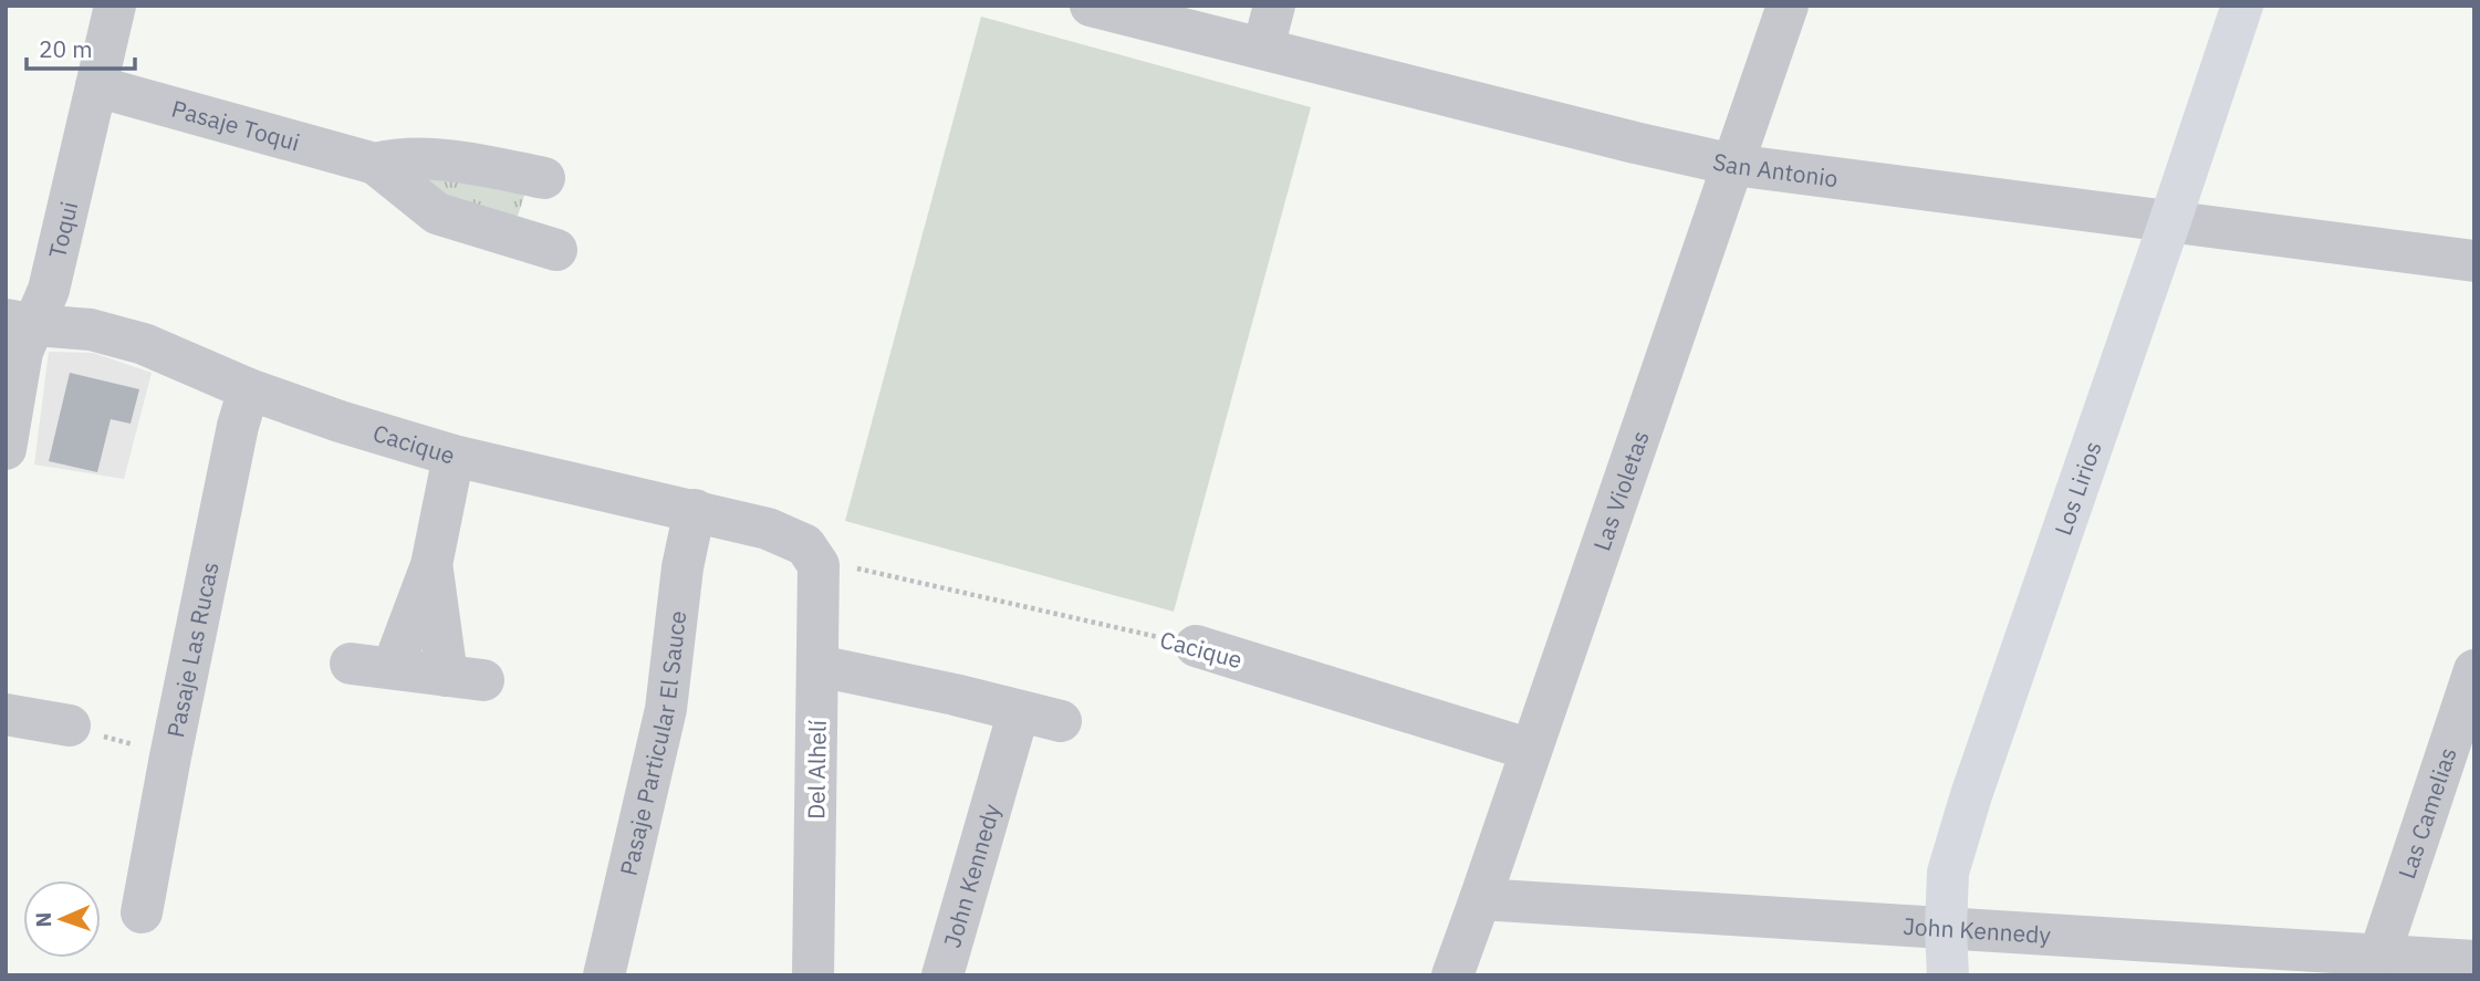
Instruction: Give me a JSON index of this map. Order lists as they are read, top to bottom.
{
  "streets": {
    "main road": ["Los Lirios"],
    "street": [
      "Pasaje Toqui",
      "San Antonio",
      "Toqui",
      "Cacique",
      "Las Violetas",
      "Pasaje Las Rucas",
      "Pasaje Particular El Sauce",
      "Del Alhelí",
      "Las Camelias",
      "John Kennedy"
    ]
  },
  "crossings": [
    ["Pasaje Toqui", "Toqui"],
    ["San Antonio", "Los Lirios"],
    ["San Antonio", "Las Violetas"],
    ["Toqui", "Cacique"],
    ["Cacique", "Las Violetas"],
    ["Cacique", "Pasaje Las Rucas"],
    ["Cacique", "Pasaje Particular El Sauce"],
    ["Cacique", "Del Alhelí"],
    ["Los Lirios", "John Kennedy"],
    ["Las Violetas", "John Kennedy"],
    ["Las Camelias", "John Kennedy"]
  ],
  "scale_bar": "20 m",
  "north": "left"
}
